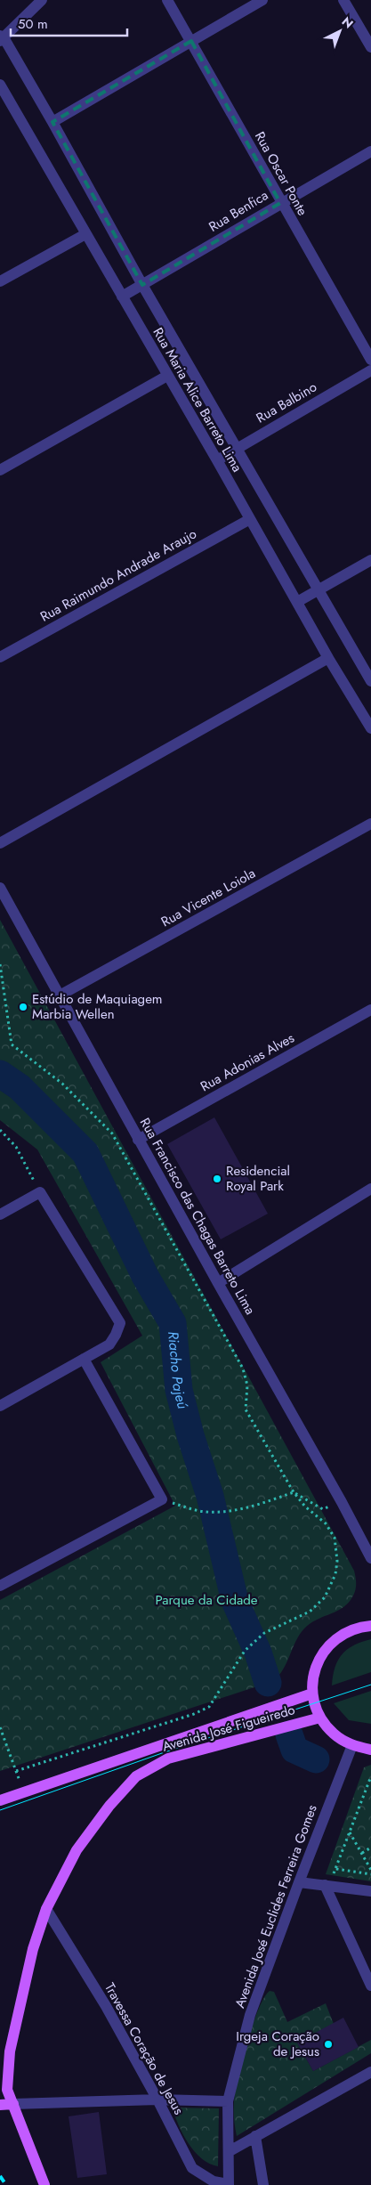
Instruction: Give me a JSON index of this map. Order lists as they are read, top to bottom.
{
  "streets": {
    "main road": ["Avenida José Figueiredo"],
    "street": [
      "Rua Oscar Ponte",
      "Rua Benfica",
      "Rua Maria Alice Barreto Lima",
      "Rua Balbino",
      "Rua Raimundo Andrade Araujo",
      "Rua Vicente Loiola",
      "Rua Adonias Alves",
      "Rua Francisco das Chagas Barreto Lima",
      "Avenida José Euclides Ferreira Gomes",
      "Travessa Coração de Jesus"
    ]
  },
  "crossings": [
    ["Rua Oscar Ponte", "Rua Benfica"],
    ["Rua Benfica", "Rua Maria Alice Barreto Lima"],
    ["Rua Maria Alice Barreto Lima", "Rua Balbino"],
    ["Rua Maria Alice Barreto Lima", "Rua Raimundo Andrade Araujo"],
    ["Rua Vicente Loiola", "Rua Francisco das Chagas Barreto Lima"],
    ["Rua Adonias Alves", "Rua Francisco das Chagas Barreto Lima"],
    ["Avenida José Figueiredo", "Travessa Coração de Jesus"],
    ["Avenida José Euclides Ferreira Gomes", "Travessa Coração de Jesus"]
  ],
  "water": ["Riacho Pajeú"],
  "parks": ["Parque da Cidade"],
  "places": ["Estúdio de Maquiagem Marbia Wellen", "Residencial Royal Park", "Irgeja Coração de Jesus"],
  "scale_bar": "50 m",
  "north": "top right"
}
